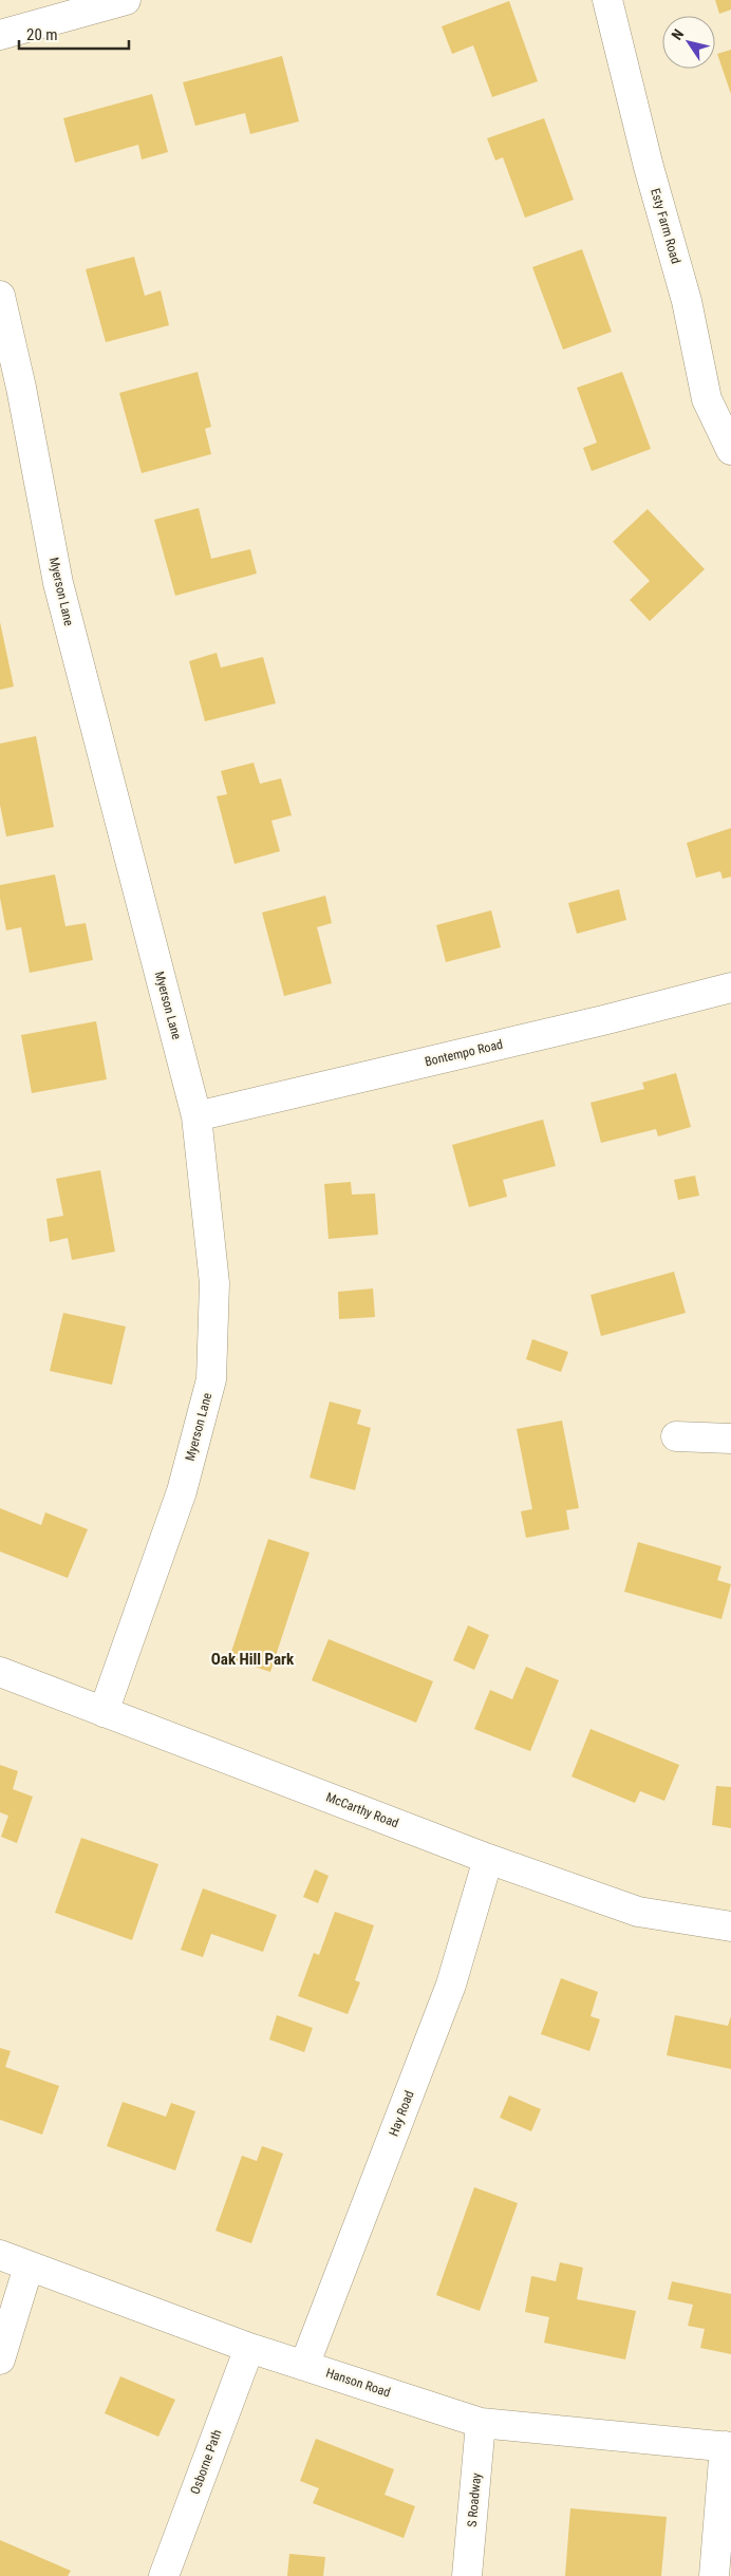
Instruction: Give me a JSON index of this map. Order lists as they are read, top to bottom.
{
  "streets": {
    "street": [
      "Esty Farm Road",
      "Myerson Lane",
      "Bontempo Road",
      "McCarthy Road",
      "Hay Road",
      "Hanson Road",
      "Osborne Path",
      "S Roadway"
    ]
  },
  "crossings": [
    ["Myerson Lane", "Bontempo Road"],
    ["Myerson Lane", "McCarthy Road"],
    ["McCarthy Road", "Hay Road"],
    ["Hay Road", "Hanson Road"],
    ["Hanson Road", "Osborne Path"],
    ["Hanson Road", "S Roadway"]
  ],
  "districts": ["Oak Hill Park"],
  "scale_bar": "20 m",
  "north": "top left"
}
